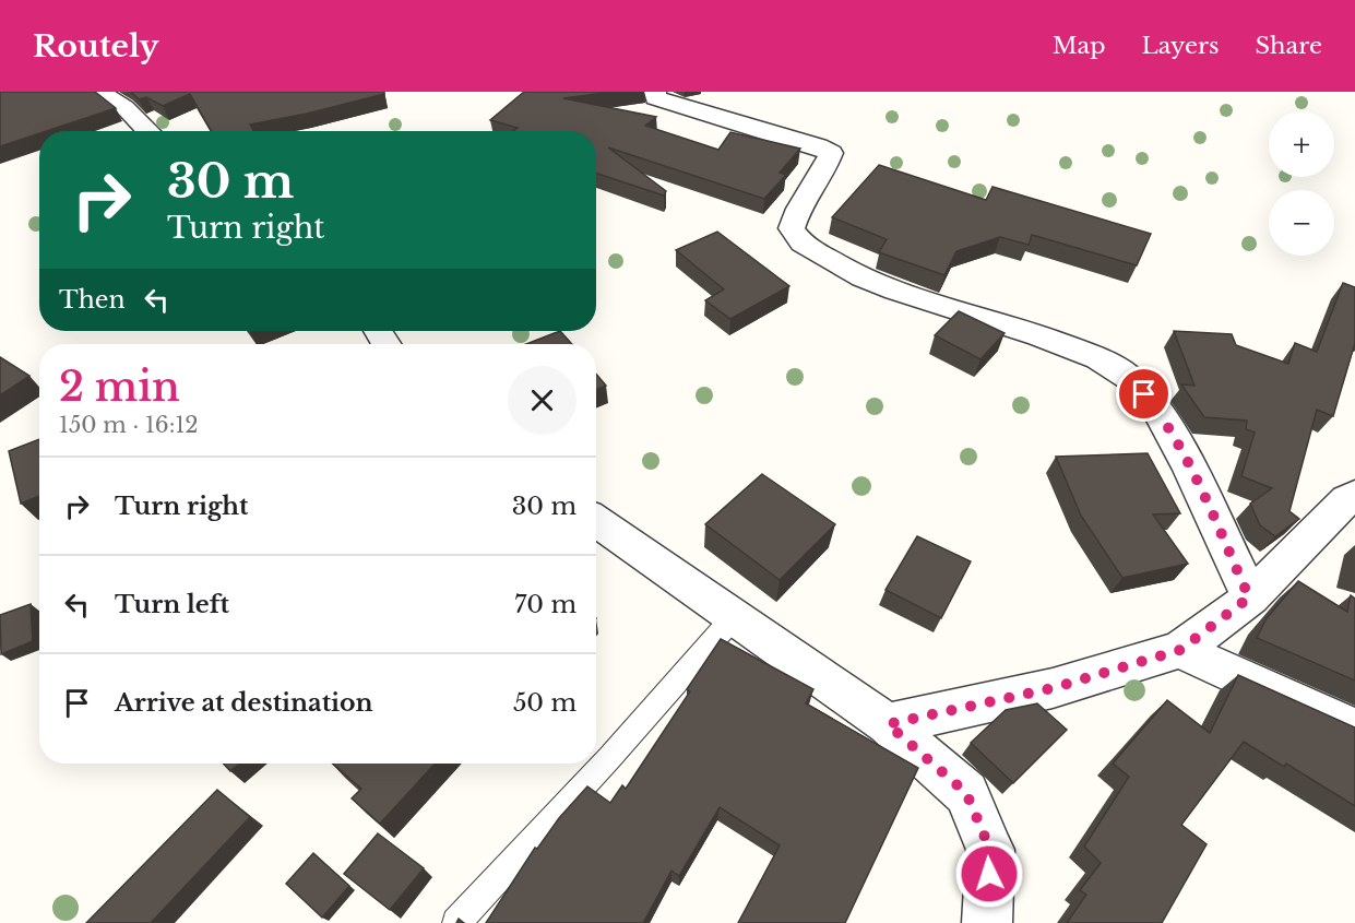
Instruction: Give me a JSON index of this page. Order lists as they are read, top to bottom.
{
  "page": {
    "header": "Routely",
    "nav": ["Map", "Layers", "Share"],
    "map_buttons": ["+", "−"],
    "turn": ["30 m", "Turn right"],
    "then": "Then",
    "heading": ["2 min", "150 m · 16:12"],
    "list": [
      {
        "name": "Turn right",
        "value": "30 m"
      },
      {
        "name": "Turn left",
        "value": "70 m"
      },
      {
        "name": "Arrive at destination",
        "value": "50 m"
      }
    ]
  }
}
